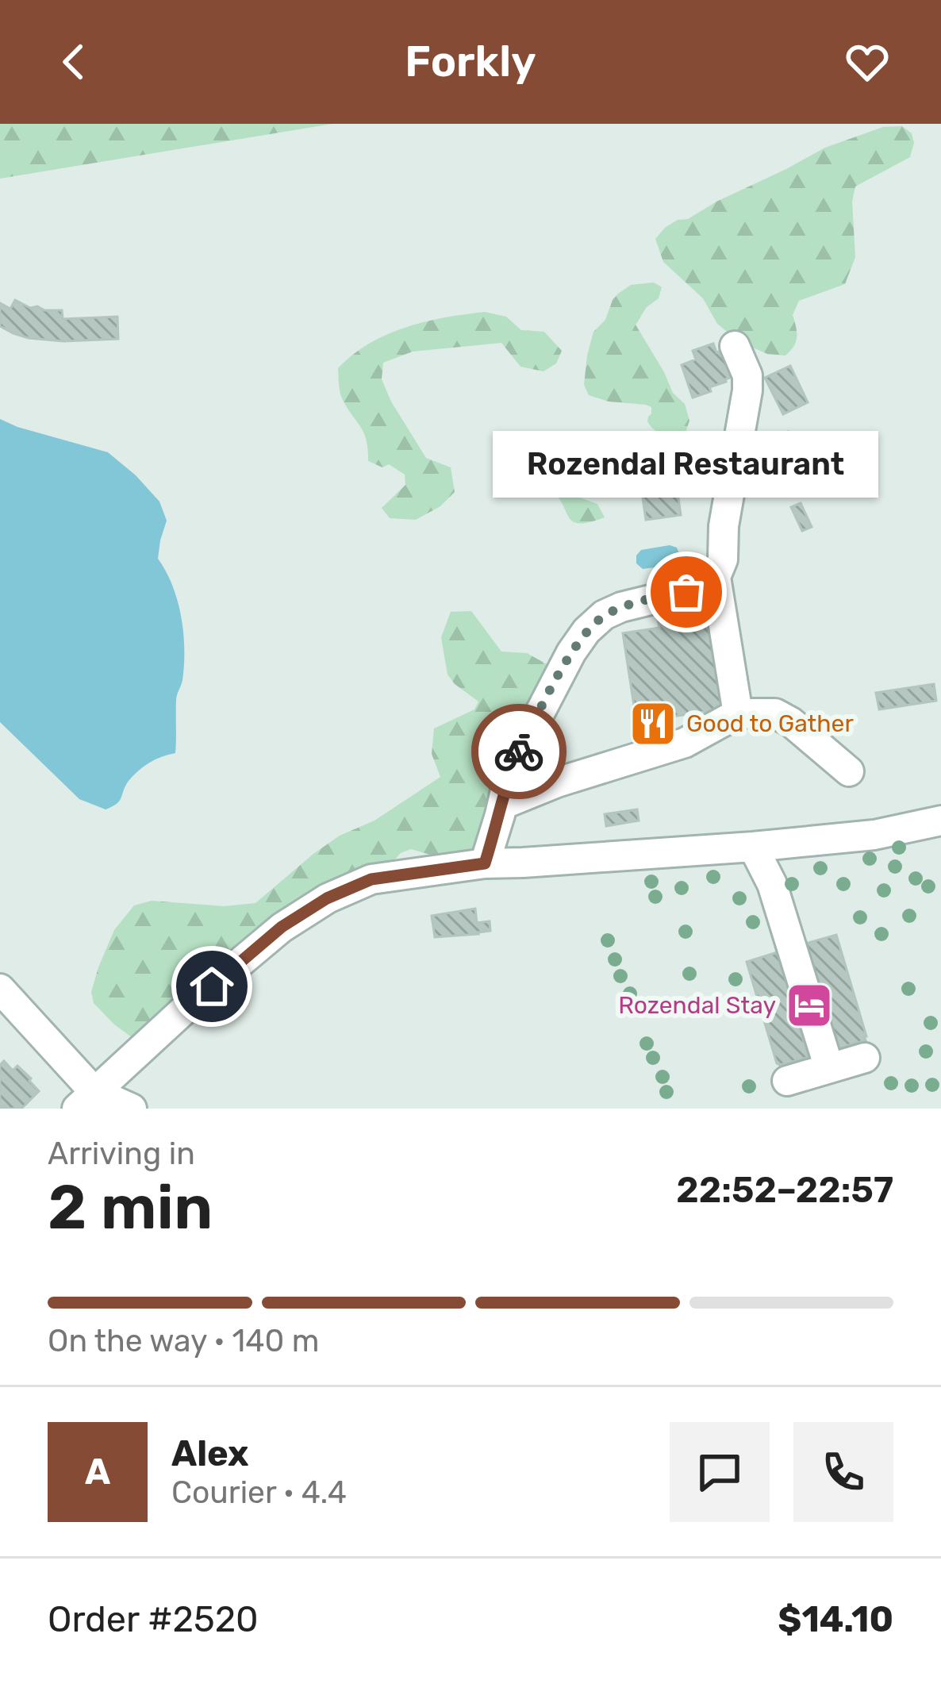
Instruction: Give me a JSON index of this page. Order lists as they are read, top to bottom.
{
  "places": {
    "other": ["Rozendal Restaurant"],
    "restaurant": ["Good to Gather"],
    "hotel": ["Rozendal Stay"]
  },
  "page": {
    "header": "Forkly",
    "bubble": "Rozendal Restaurant",
    "heading": ["2 min", "Arriving in", "22:52–22:57"],
    "panel": [
      "Alex",
      "Courier · 4.4",
      "Order #2520",
      "$14.10"
    ],
    "bar": "On the way · 140 m",
    "round": "A"
  }
}
